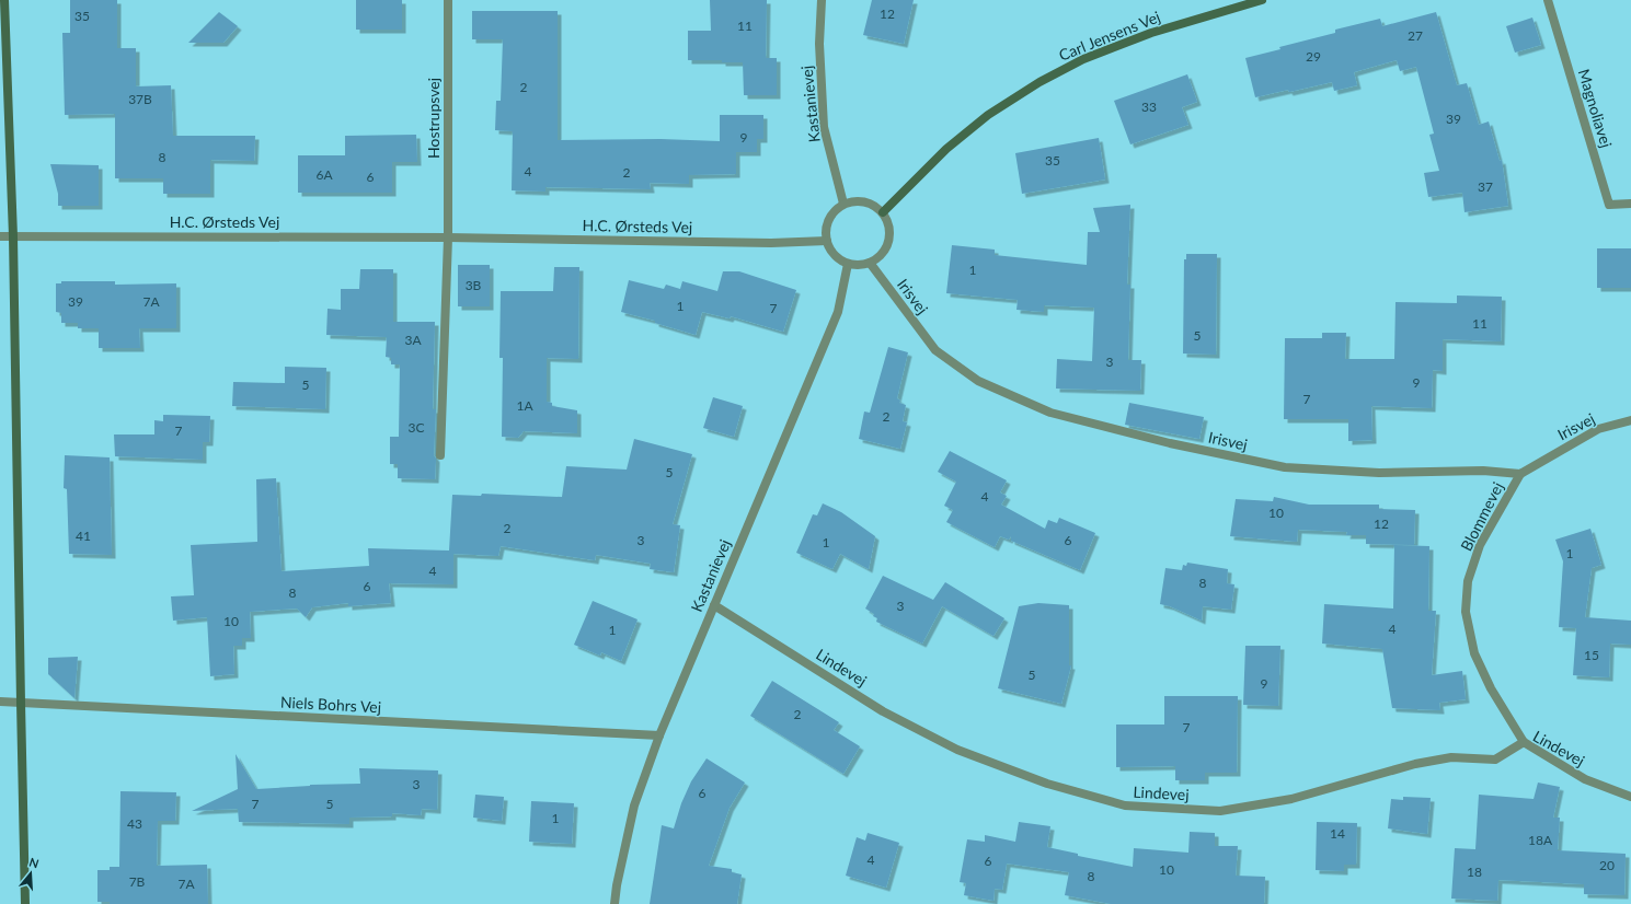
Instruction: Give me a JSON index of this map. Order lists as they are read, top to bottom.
{
  "streets": {
    "street": [
      "Carl Jensens Vej",
      "Kastanievej",
      "Magnoliavej",
      "Hostrupsvej",
      "H.C. Ørsteds Vej",
      "Irisvej",
      "Blommevej",
      "Lindevej",
      "Niels Bohrs Vej"
    ]
  },
  "crossings": [
    ["Carl Jensens Vej", "Kastanievej"],
    ["Carl Jensens Vej", "H.C. Ørsteds Vej"],
    ["Carl Jensens Vej", "Irisvej"],
    ["Kastanievej", "H.C. Ørsteds Vej"],
    ["Kastanievej", "Irisvej"],
    ["Kastanievej", "Lindevej"],
    ["Kastanievej", "Niels Bohrs Vej"],
    ["Hostrupsvej", "H.C. Ørsteds Vej"],
    ["H.C. Ørsteds Vej", "Irisvej"],
    ["Irisvej", "Blommevej"],
    ["Blommevej", "Lindevej"]
  ],
  "house_numbers": [
    "12",
    "35",
    "11",
    "27",
    "29",
    "2",
    "37B",
    "33",
    "39",
    "9",
    "8",
    "35",
    "4",
    "2",
    "6A",
    "6",
    "37",
    "1",
    "3B",
    "39",
    "7A",
    "1",
    "7",
    "11",
    "5",
    "3A",
    "3",
    "9",
    "5",
    "7",
    "1A",
    "2",
    "3C",
    "7",
    "5",
    "4",
    "10",
    "12",
    "2",
    "41",
    "3",
    "6",
    "1",
    "1",
    "4",
    "8",
    "6",
    "8",
    "3",
    "10",
    "4",
    "1",
    "15",
    "5",
    "9",
    "2",
    "7",
    "3",
    "6",
    "7",
    "5",
    "1",
    "43",
    "14",
    "18A",
    "4",
    "6",
    "20",
    "10",
    "18",
    "8",
    "7B",
    "7A"
  ],
  "north": "top"
}
